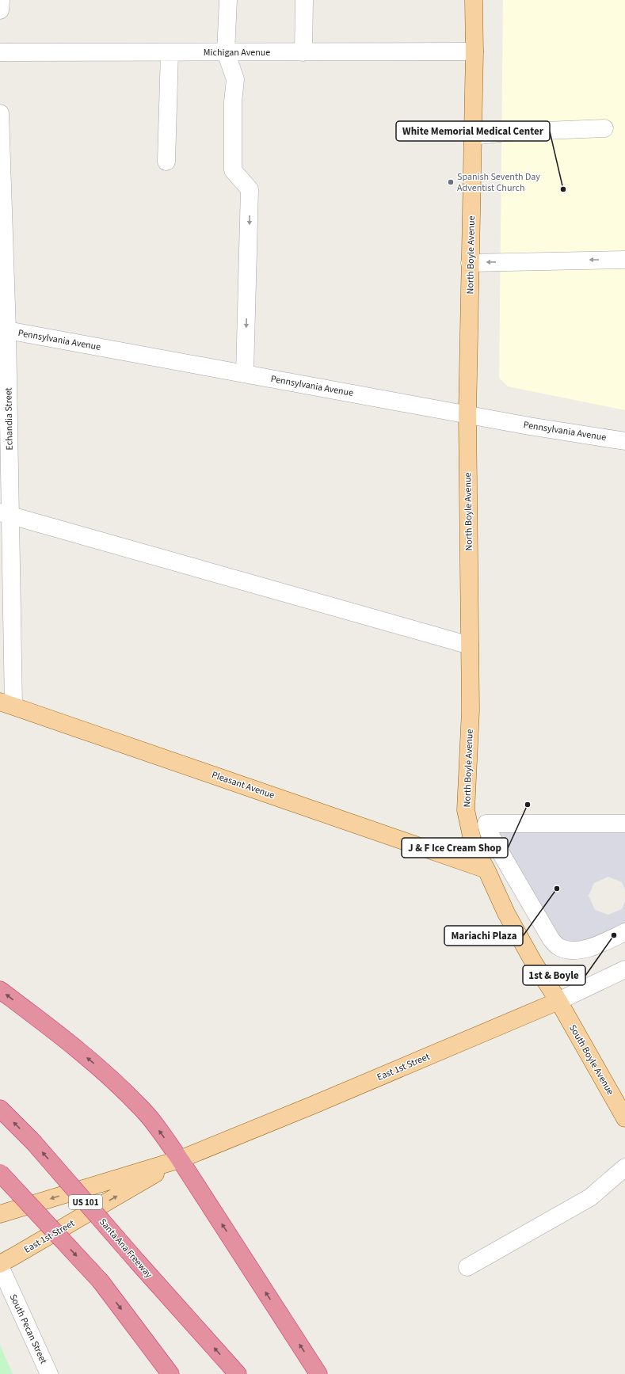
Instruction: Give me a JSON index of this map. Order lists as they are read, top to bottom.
{
  "streets": {
    "highway": ["US 101", "Santa Ana Freeway"],
    "main road": [
      "North Boyle Avenue",
      "Pleasant Avenue",
      "South Boyle Avenue",
      "East 1st Street"
    ],
    "street": [
      "Michigan Avenue",
      "Pennsylvania Avenue",
      "Echandia Street",
      "South Pecan Street"
    ]
  },
  "crossings": [
    ["Michigan Avenue", "North Boyle Avenue"],
    ["North Boyle Avenue", "Pennsylvania Avenue"],
    ["North Boyle Avenue", "Pleasant Avenue"],
    ["North Boyle Avenue", "South Boyle Avenue"],
    ["North Boyle Avenue", "East 1st Street"],
    ["Pennsylvania Avenue", "Echandia Street"],
    ["Echandia Street", "Pleasant Avenue"],
    ["South Boyle Avenue", "East 1st Street"]
  ],
  "places": [
    "Spanish Seventh Day Adventist Church",
    "White Memorial Medical Center",
    "J & F Ice Cream Shop",
    "Mariachi Plaza",
    "1st & Boyle"
  ]
}
